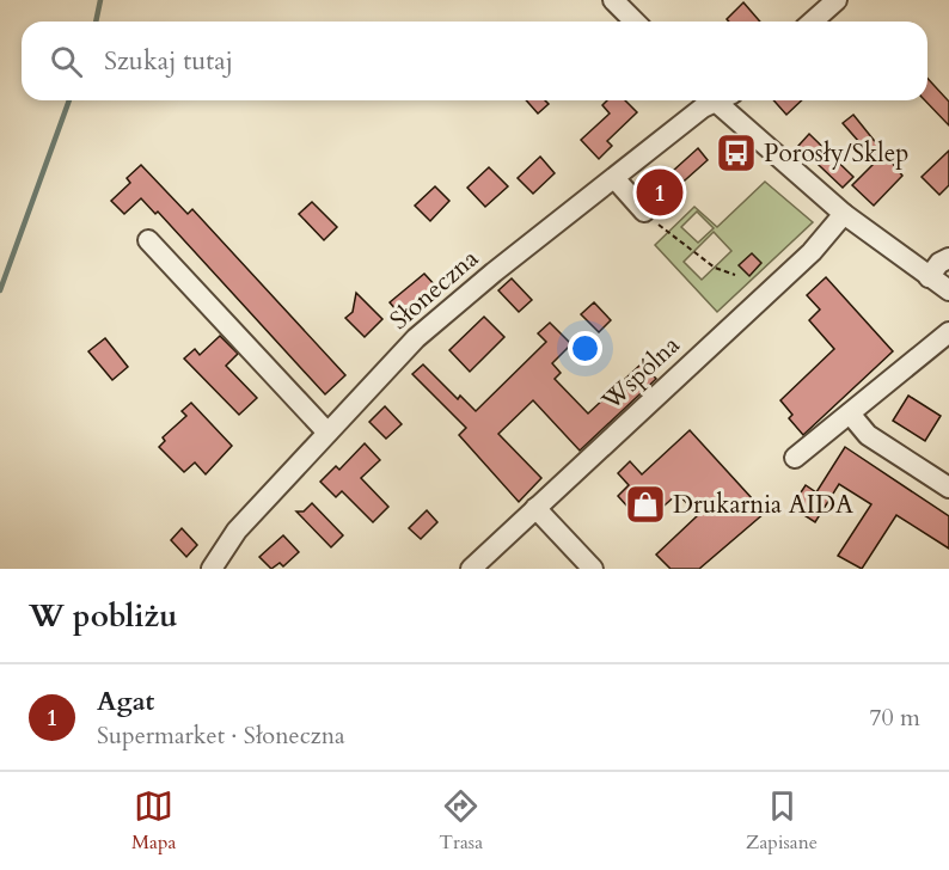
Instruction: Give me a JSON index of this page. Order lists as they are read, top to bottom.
{
  "streets": {
    "street": ["Słoneczna", "Wspólna"]
  },
  "places": {
    "bus stop": ["Porosły/Sklep"],
    "shop": ["Drukarnia AIDA"]
  },
  "page": {
    "search": "Szukaj tutaj",
    "pins": "1",
    "heading": "W pobliżu",
    "list": [
      {
        "mark": "1",
        "name": "Agat",
        "note": "Supermarket · Słoneczna",
        "value": "70 m"
      }
    ],
    "nav": ["Mapa", "Trasa", "Zapisane"]
  }
}
